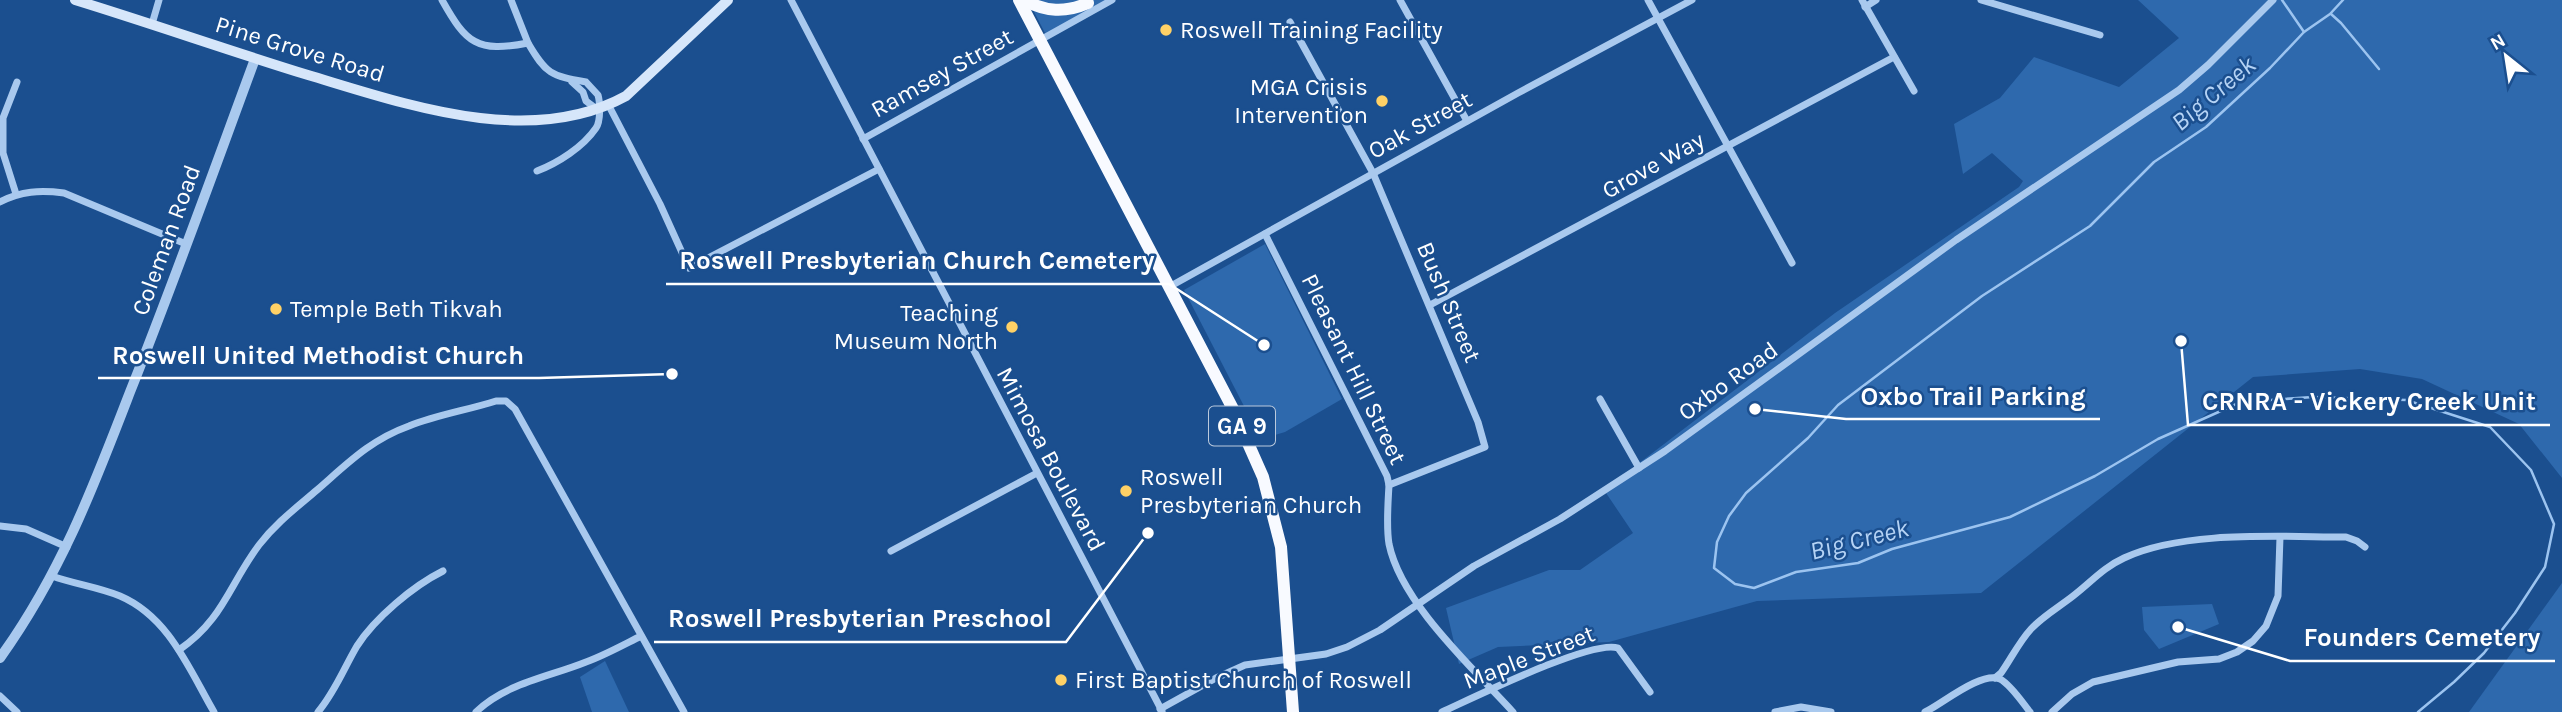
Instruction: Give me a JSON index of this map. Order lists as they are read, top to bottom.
{
  "streets": {
    "highway": ["GA 9"],
    "main road": ["Pine Grove Road"],
    "street": [
      "Ramsey Street",
      "Oak Street",
      "Grove Way",
      "Coleman Road",
      "Bush Street",
      "Pleasant Hill Street",
      "Oxbo Road",
      "Mimosa Boulevard",
      "Maple Street"
    ]
  },
  "crossings": [
    ["Pine Grove Road", "Coleman Road"],
    ["Ramsey Street", "GA 9"],
    ["Ramsey Street", "Mimosa Boulevard"],
    ["Oak Street", "Bush Street"],
    ["Oak Street", "Pleasant Hill Street"],
    ["Oak Street", "GA 9"],
    ["Grove Way", "Bush Street"],
    ["Bush Street", "Pleasant Hill Street"],
    ["Pleasant Hill Street", "Oxbo Road"],
    ["Pleasant Hill Street", "Maple Street"],
    ["Oxbo Road", "GA 9"],
    ["Oxbo Road", "Mimosa Boulevard"]
  ],
  "water": ["Big Creek"],
  "places": [
    "Roswell Training Facility",
    "MGA Crisis Intervention",
    "Temple Beth Tikvah",
    "Teaching Museum North",
    "CRNRA - Vickery Creek Unit",
    "Roswell Presbyterian Church Cemetery",
    "Roswell United Methodist Church",
    "Oxbo Trail Parking",
    "Roswell Presbyterian Church",
    "Roswell Presbyterian Preschool",
    "Founders Cemetery",
    "First Baptist Church of Roswell"
  ],
  "north": "top left"
}
